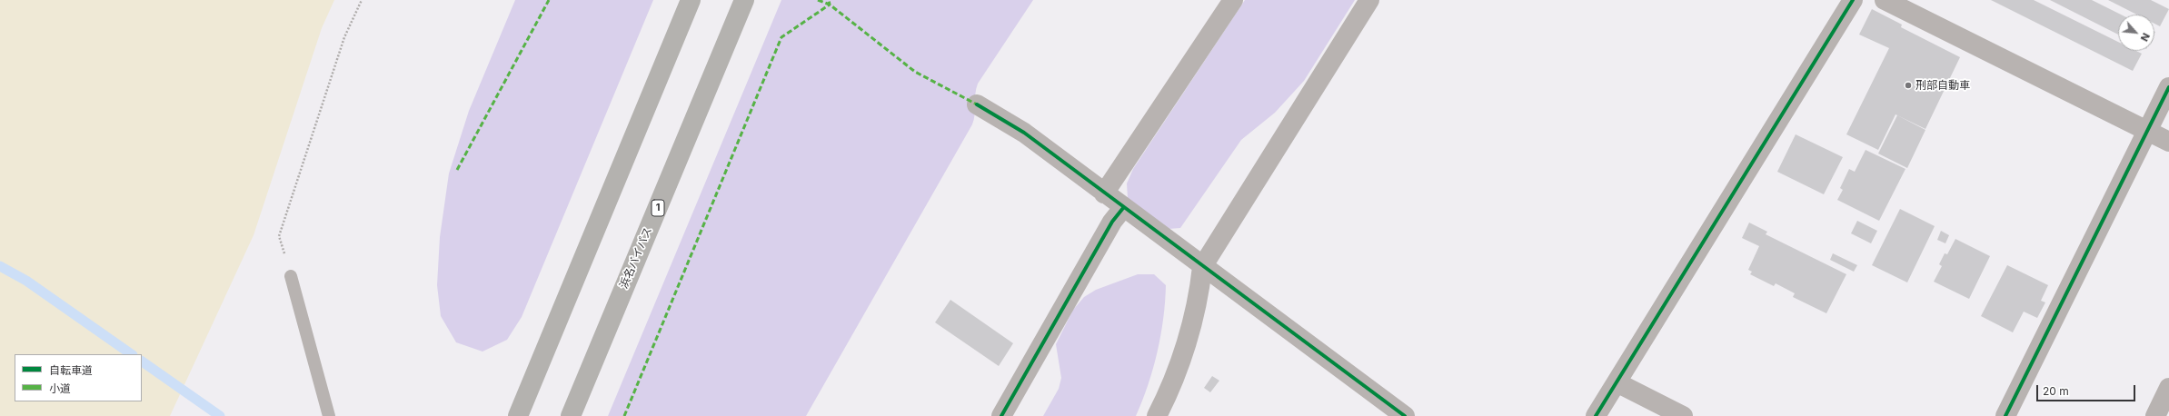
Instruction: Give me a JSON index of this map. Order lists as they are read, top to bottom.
{
  "streets": {
    "highway": ["1", "浜名バイパス"]
  },
  "places": ["刑部自動車"],
  "legend": ["自転車道", "小道"],
  "scale_bar": "20 m",
  "north": "bottom right"
}
